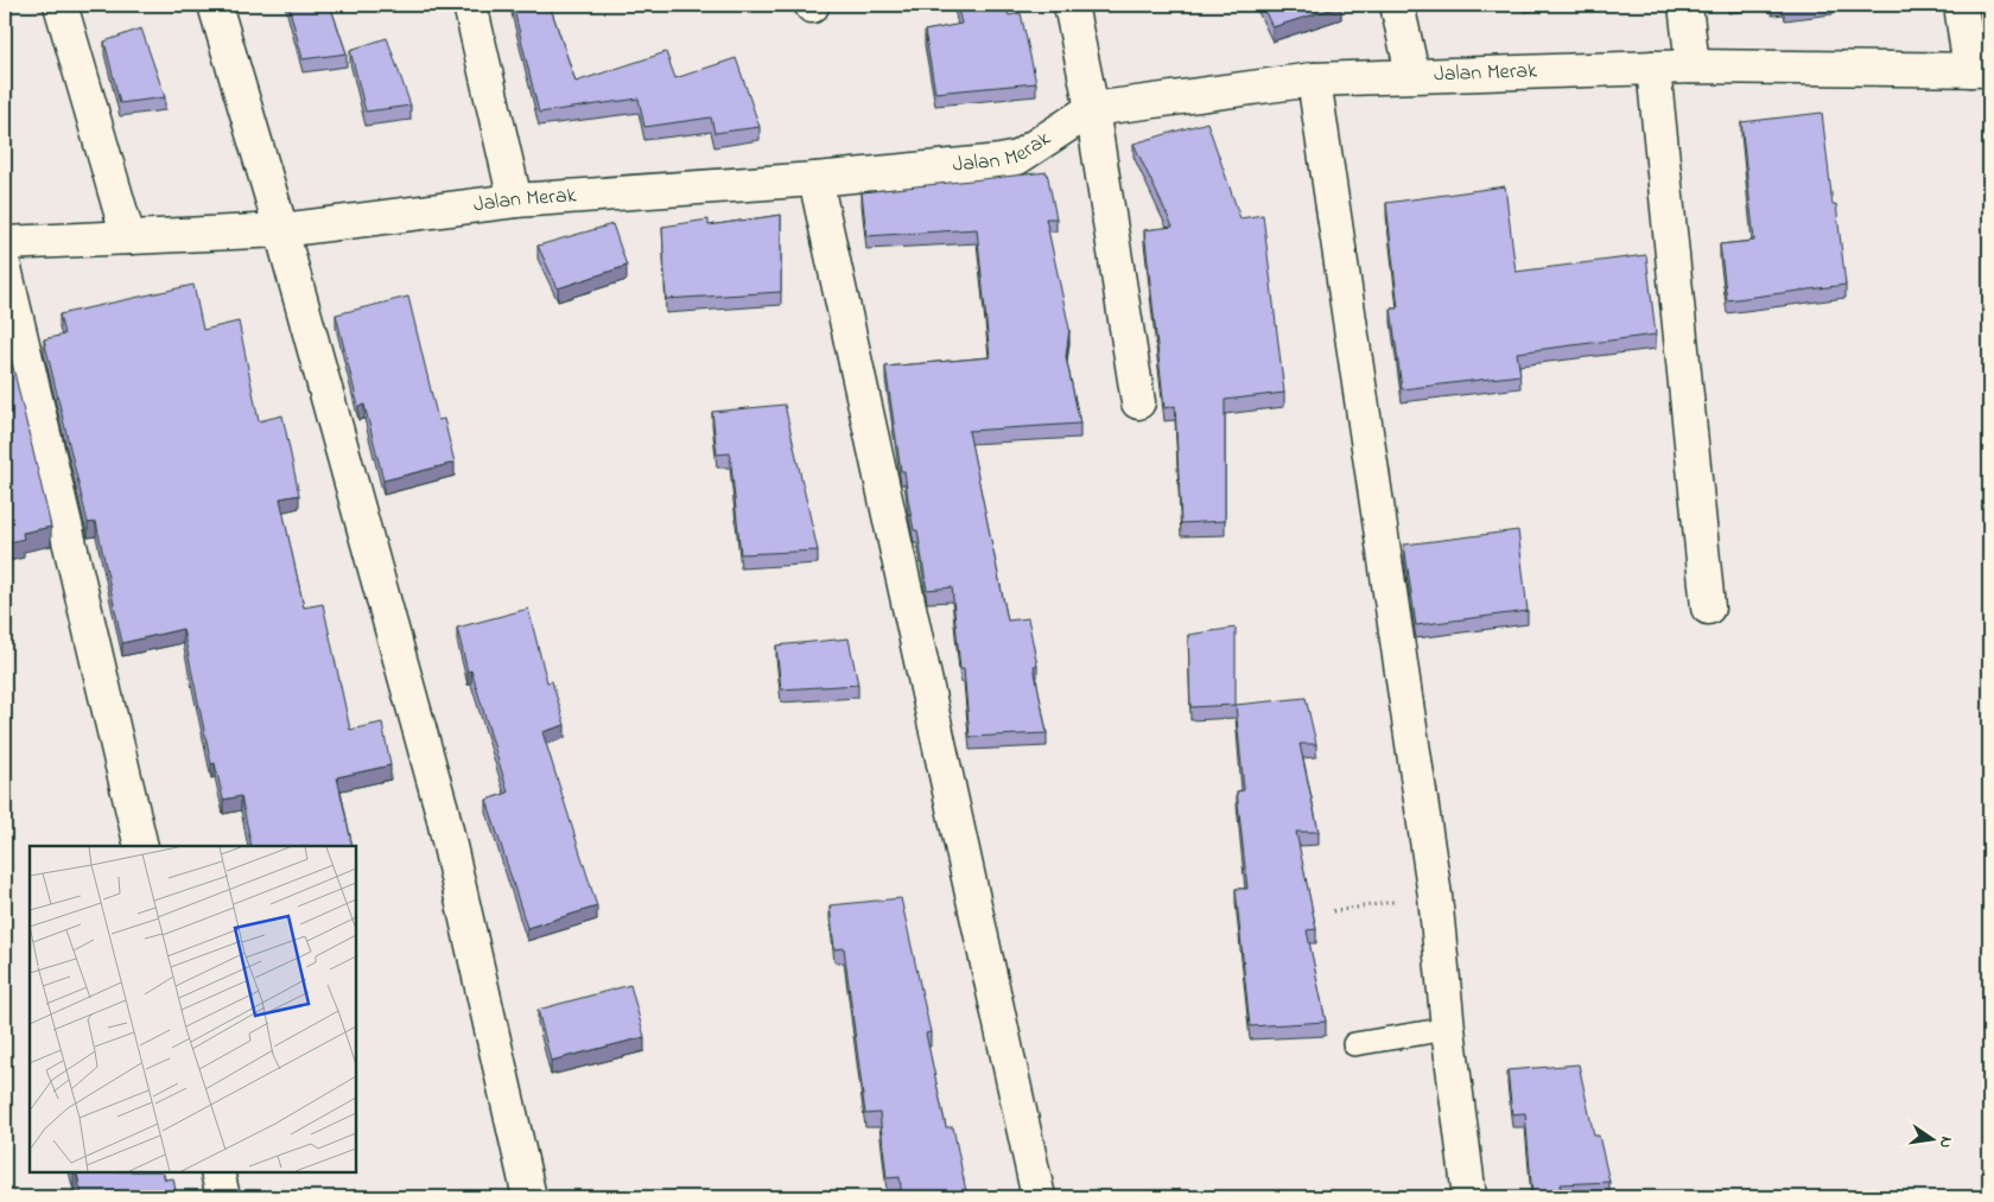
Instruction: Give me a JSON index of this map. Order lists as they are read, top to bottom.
{
  "streets": {
    "street": ["Jalan Merak"]
  },
  "north": "right"
}
